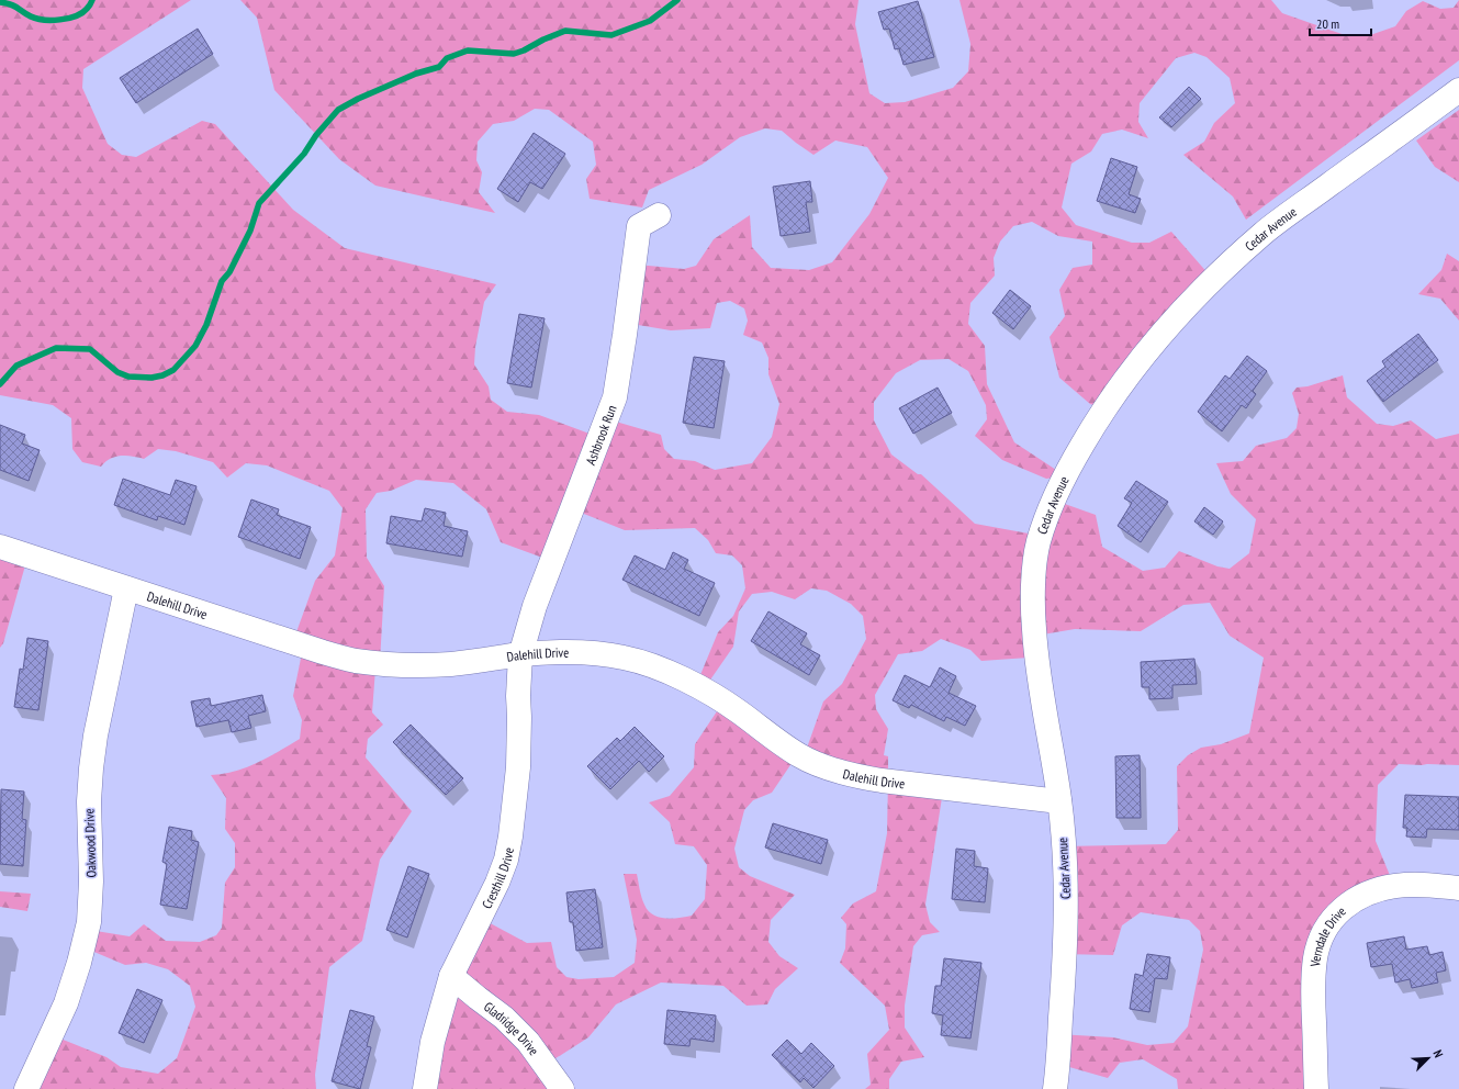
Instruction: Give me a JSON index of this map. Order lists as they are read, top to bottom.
{
  "streets": {
    "street": [
      "Cedar Avenue",
      "Ashbrook Run",
      "Dalehill Drive",
      "Oakwood Drive",
      "Cresthill Drive",
      "Verndale Drive",
      "Gladridge Drive"
    ]
  },
  "crossings": [
    ["Cedar Avenue", "Dalehill Drive"],
    ["Ashbrook Run", "Dalehill Drive"],
    ["Ashbrook Run", "Cresthill Drive"],
    ["Dalehill Drive", "Oakwood Drive"],
    ["Dalehill Drive", "Cresthill Drive"],
    ["Cresthill Drive", "Gladridge Drive"]
  ],
  "scale_bar": "20 m",
  "north": "top right"
}
